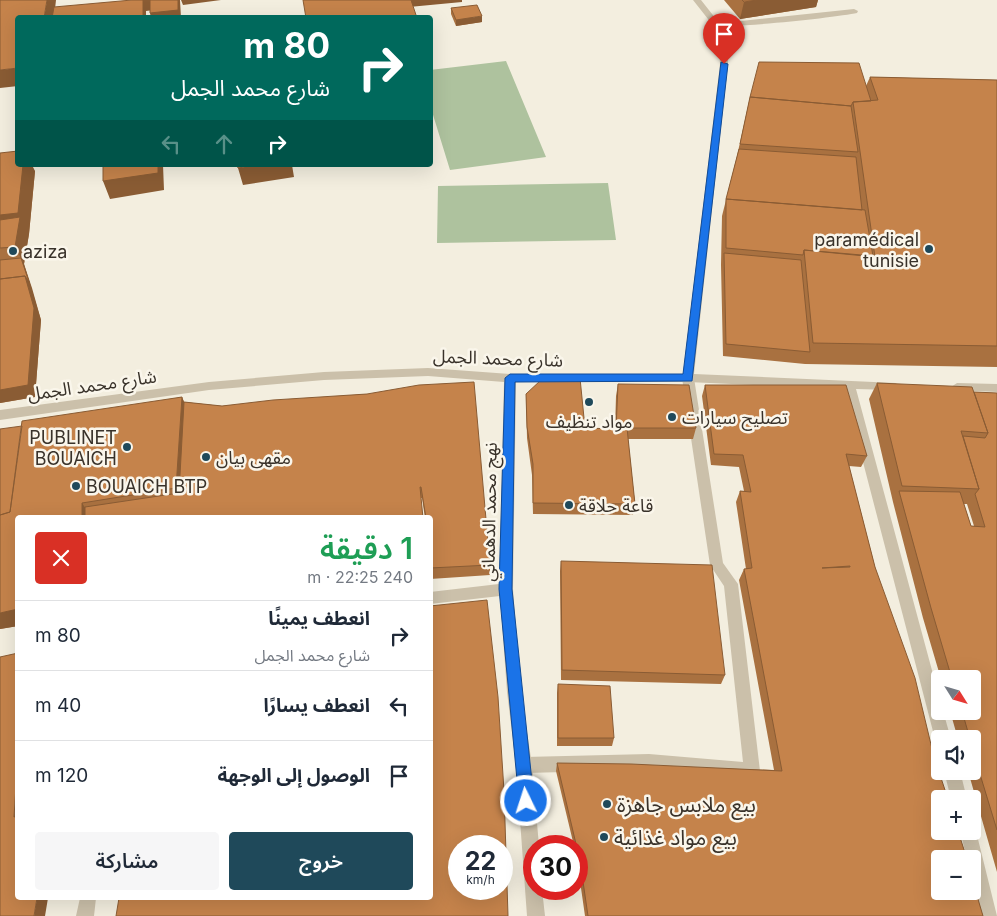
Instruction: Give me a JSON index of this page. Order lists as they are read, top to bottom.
{
  "streets": {
    "street": ["شارع محمد الجمل", "نهج محمد الدهماني"]
  },
  "crossings": [
    ["شارع محمد الجمل", "نهج محمد الدهماني"]
  ],
  "places": [
    "paramédical tunisie",
    "aziza",
    "مواد تنظيف",
    "تصليح سيارات",
    "PUBLINET BOUAICH",
    "مقهى بيان",
    "BOUAICH BTP",
    "قاعة حلاقة",
    "بيع ملابس جاهزة",
    "بيع مواد غذائية"
  ],
  "north": "bottom right",
  "page": {
    "turn": ["80 m", "شارع محمد الجمل"],
    "heading": ["1 دقيقة", "240 m · 22:25"],
    "list": [
      {
        "name": "انعطف يمينًا",
        "note": "شارع محمد الجمل",
        "value": "80 m"
      },
      {
        "name": "انعطف يسارًا",
        "value": "40 m"
      },
      {
        "name": "الوصول إلى الوجهة",
        "value": "120 m"
      }
    ],
    "map_buttons": ["+", "−"],
    "buttons": ["خروج", "مشاركة"],
    "speed": "22 km/h",
    "limit": "30"
  }
}
